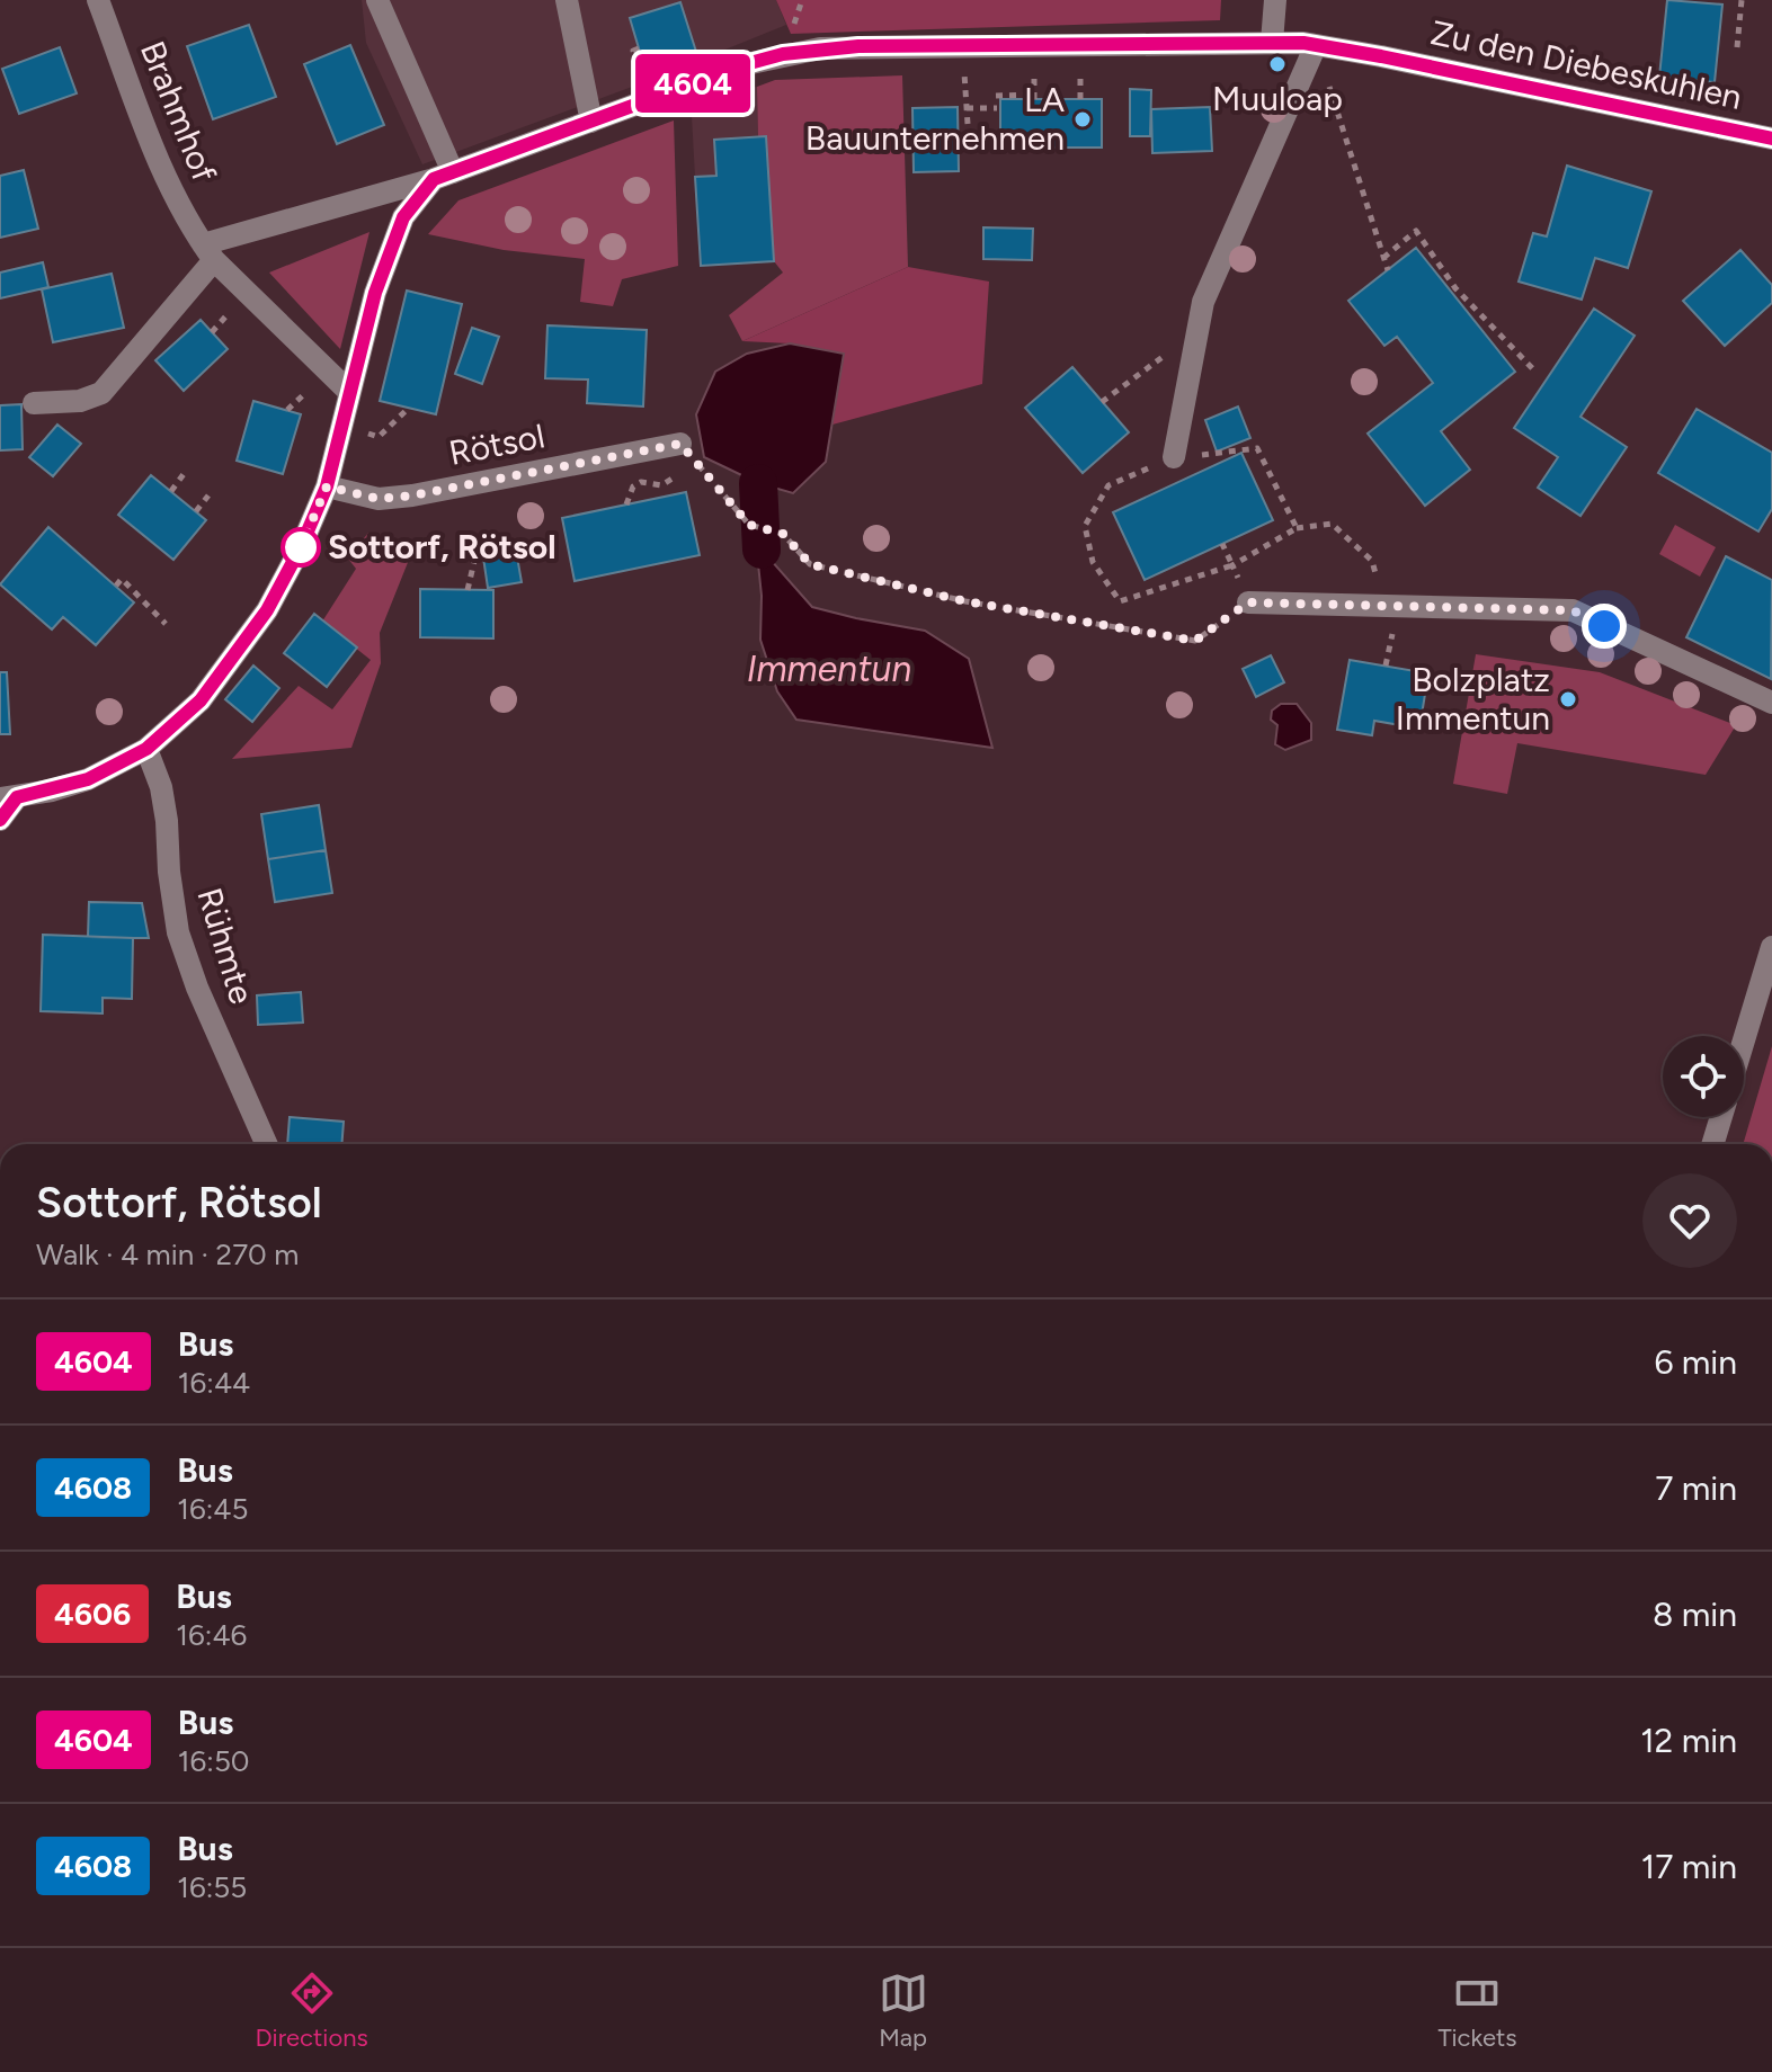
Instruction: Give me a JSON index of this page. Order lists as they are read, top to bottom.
{
  "streets": {
    "street": [
      "Zu den Diebeskuhlen",
      "Brahmhof",
      "Rötsol",
      "Rühmte"
    ]
  },
  "water": ["Immentun"],
  "places": [
    "Muuloap",
    "LA Bauunternehmen",
    "Sottorf, Rötsol",
    "Bolzplatz Immentun"
  ],
  "lines": ["bus line 4604"],
  "page": {
    "on_map": "4604",
    "heading": ["Sottorf, Rötsol", "Walk · 4 min · 270 m"],
    "list": [
      {
        "mark": "4604",
        "name": "Bus",
        "note": "16:44",
        "value": "6 min"
      },
      {
        "mark": "4608",
        "name": "Bus",
        "note": "16:45",
        "value": "7 min"
      },
      {
        "mark": "4606",
        "name": "Bus",
        "note": "16:46",
        "value": "8 min"
      },
      {
        "mark": "4604",
        "name": "Bus",
        "note": "16:50",
        "value": "12 min"
      },
      {
        "mark": "4608",
        "name": "Bus",
        "note": "16:55",
        "value": "17 min"
      }
    ],
    "tabs": ["Directions", "Map", "Tickets"]
  }
}
